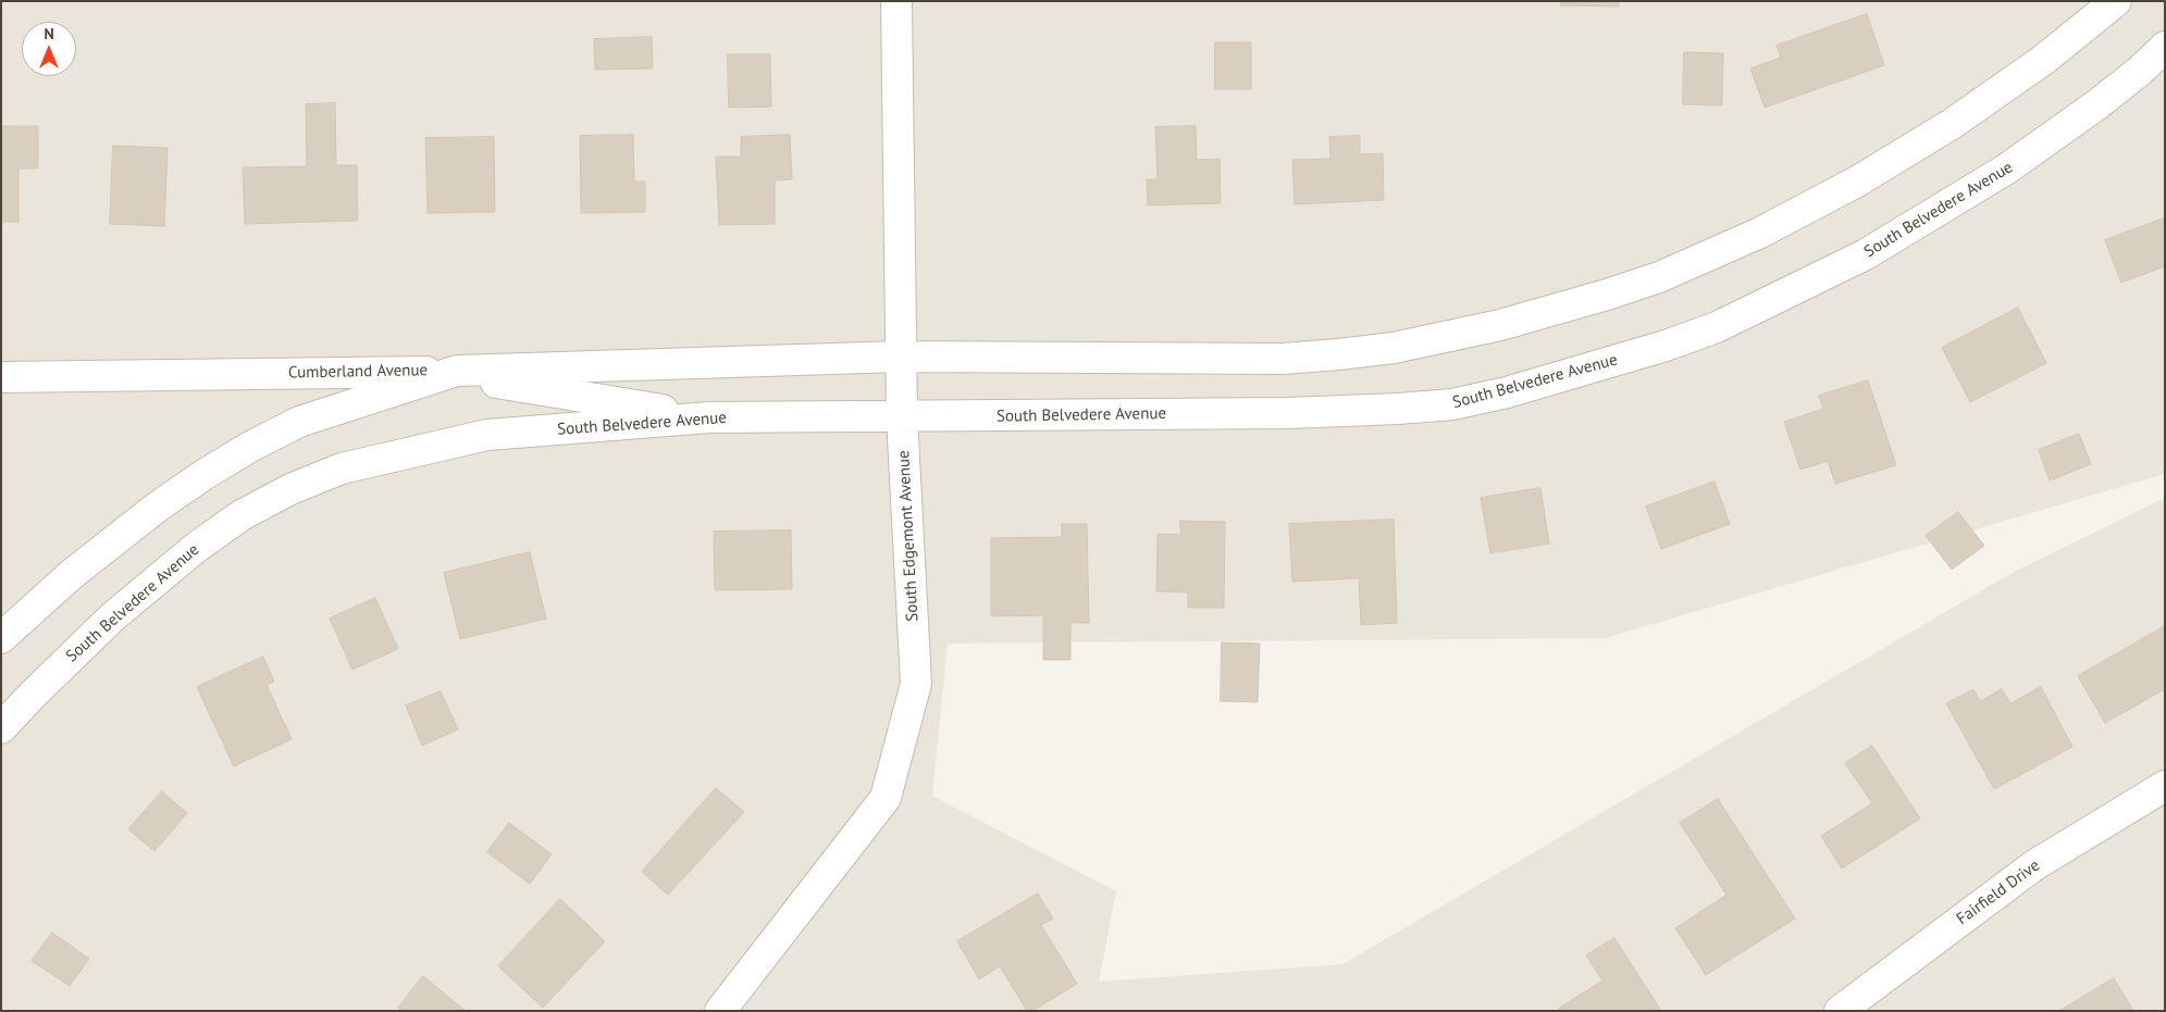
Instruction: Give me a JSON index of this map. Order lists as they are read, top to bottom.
{
  "streets": {
    "street": [
      "South Belvedere Avenue",
      "Cumberland Avenue",
      "South Edgemont Avenue",
      "Fairfield Drive"
    ]
  },
  "crossings": [
    ["South Belvedere Avenue", "Cumberland Avenue"],
    ["South Belvedere Avenue", "South Edgemont Avenue"]
  ],
  "north": "top"
}
